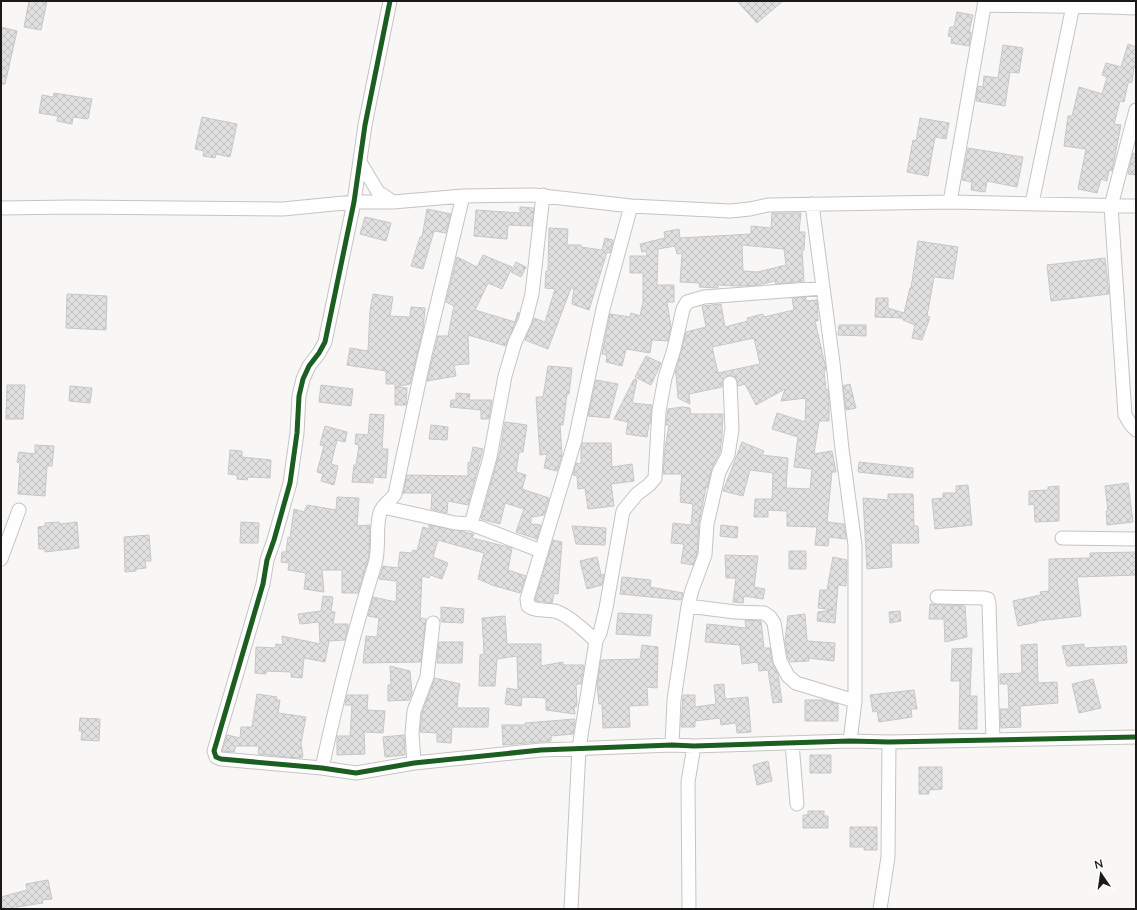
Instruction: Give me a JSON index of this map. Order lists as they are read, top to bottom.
{
  "north": "top"
}
